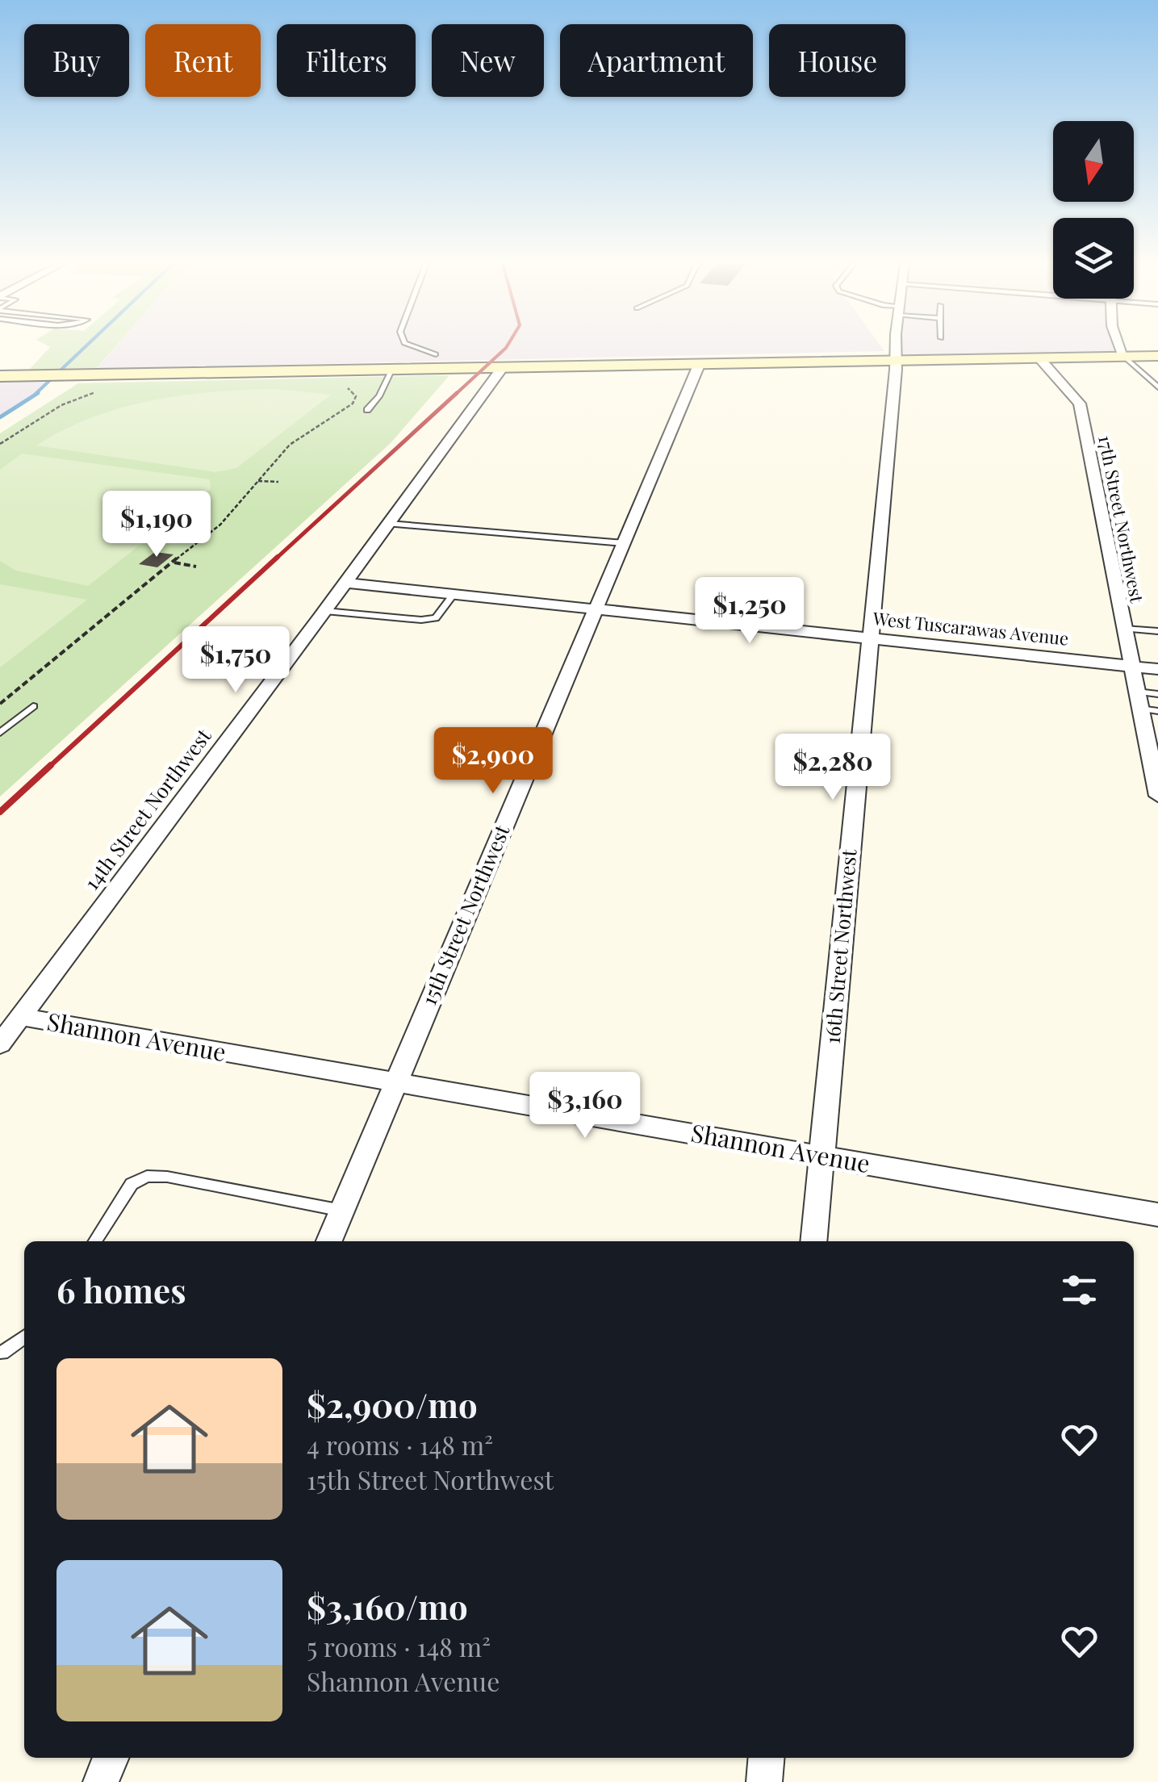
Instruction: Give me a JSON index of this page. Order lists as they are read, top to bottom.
{
  "streets": {
    "street": [
      "17th Street Northwest",
      "West Tuscarawas Avenue",
      "14th Street Northwest",
      "15th Street Northwest",
      "16th Street Northwest",
      "Shannon Avenue"
    ]
  },
  "crossings": [
    ["17th Street Northwest", "West Tuscarawas Avenue"],
    ["West Tuscarawas Avenue", "14th Street Northwest"],
    ["West Tuscarawas Avenue", "15th Street Northwest"],
    ["West Tuscarawas Avenue", "16th Street Northwest"],
    ["14th Street Northwest", "Shannon Avenue"],
    ["15th Street Northwest", "Shannon Avenue"],
    ["16th Street Northwest", "Shannon Avenue"]
  ],
  "north": "bottom",
  "page": {
    "chip": [
      "Buy",
      "Rent",
      "Filters",
      "New",
      "Apartment",
      "House"
    ],
    "price": [
      "$1,190",
      "$1,250",
      "$1,750",
      "$2,900",
      "$2,280",
      "$3,160"
    ],
    "heading": "6 homes",
    "list": [
      {
        "name": "$2,900/mo",
        "note": "4 rooms · 148 m² · 15th Street Northwest"
      },
      {
        "name": "$3,160/mo",
        "note": "5 rooms · 148 m² · Shannon Avenue"
      }
    ]
  }
}
